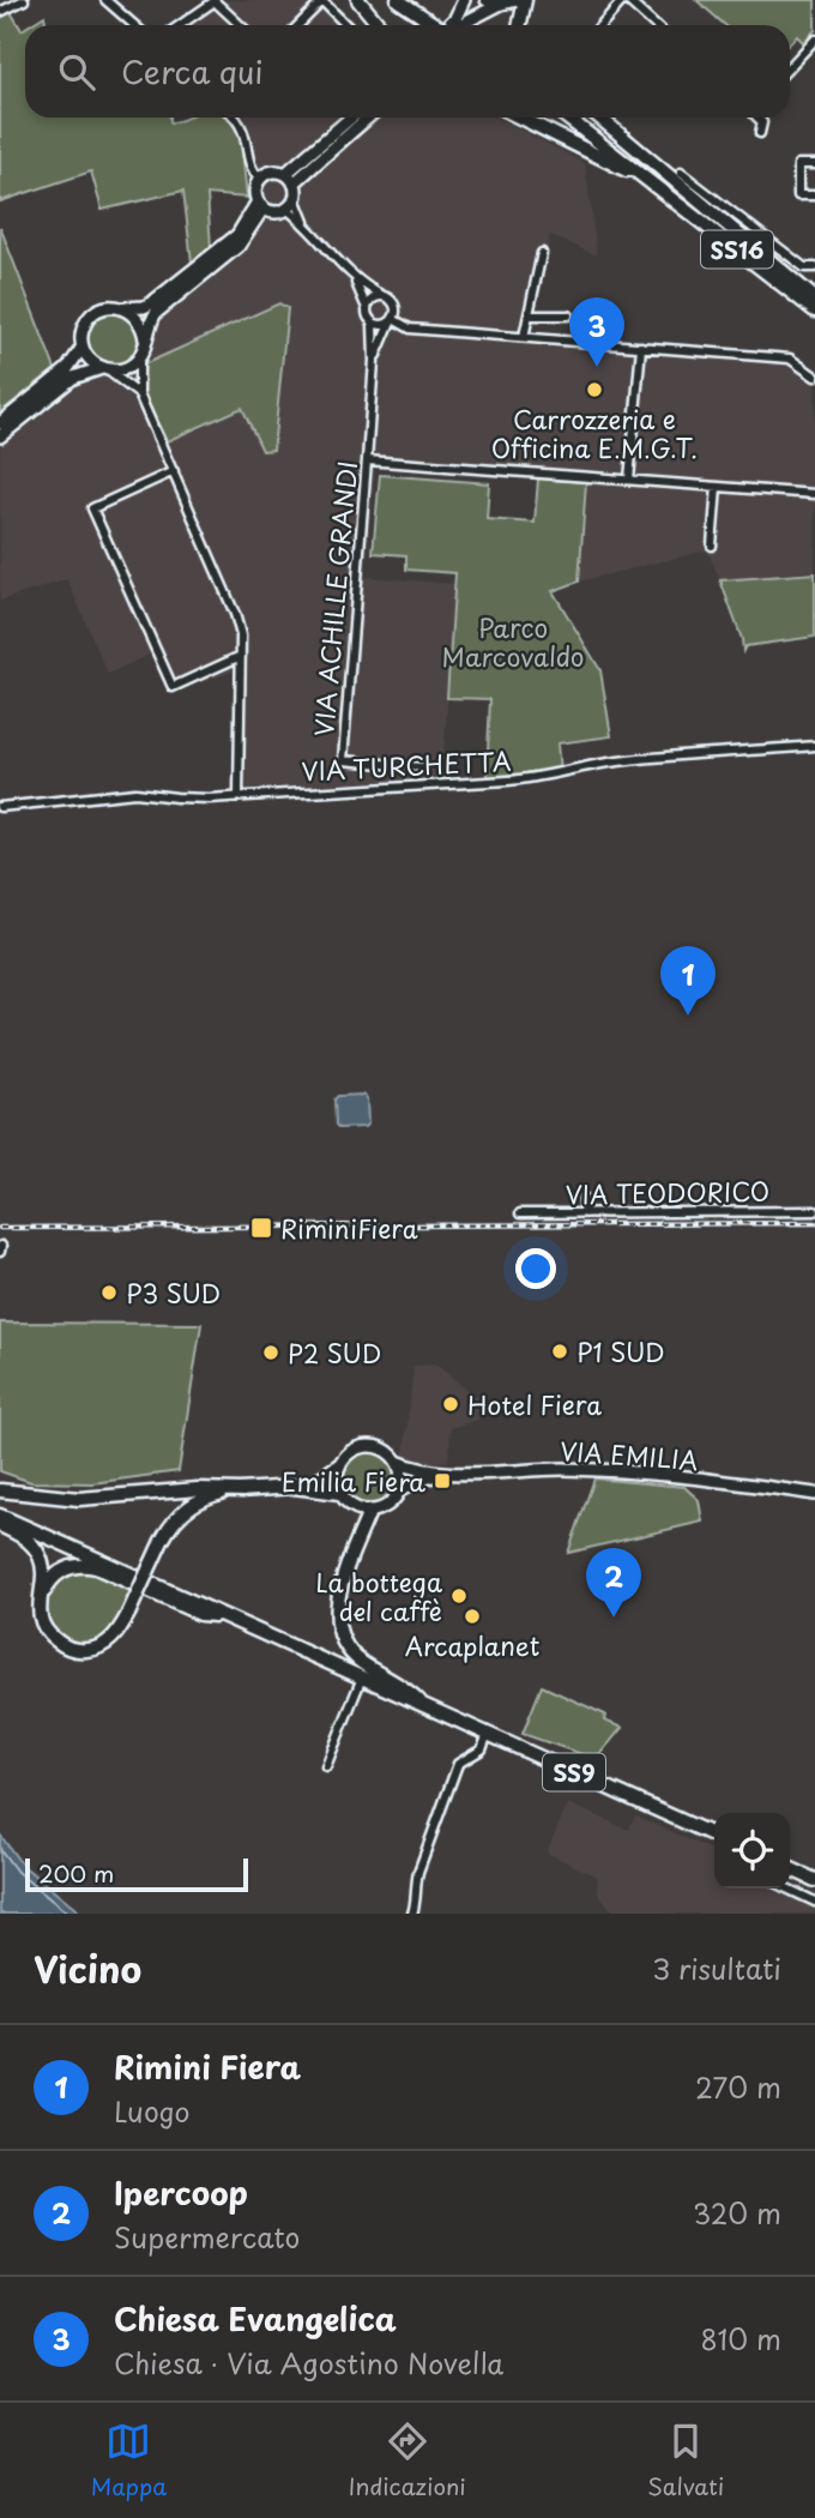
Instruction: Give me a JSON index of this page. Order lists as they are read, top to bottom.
{
  "streets": {
    "main road": ["SS16", "SS9"],
    "street": [
      "VIA ACHILLE GRANDI",
      "VIA TURCHETTA",
      "VIA TEODORICO",
      "VIA EMILIA"
    ]
  },
  "parks": ["Parco Marcovaldo"],
  "places": {
    "other": [
      "Carrozzeria e Officina E.M.G.T.",
      "P3 SUD",
      "P1 SUD",
      "P2 SUD",
      "Hotel Fiera",
      "La bottega del caffè",
      "Arcaplanet"
    ],
    "transit": ["RiminiFiera", "Emilia Fiera"]
  },
  "scale_bar": "200 m",
  "page": {
    "search": "Cerca qui",
    "pins": ["3", "1", "2"],
    "scale": "200 m",
    "heading": ["Vicino", "3 risultati"],
    "list": [
      {
        "mark": "1",
        "name": "Rimini Fiera",
        "note": "Luogo",
        "value": "270 m"
      },
      {
        "mark": "2",
        "name": "Ipercoop",
        "note": "Supermercato",
        "value": "320 m"
      },
      {
        "mark": "3",
        "name": "Chiesa Evangelica",
        "note": "Chiesa · Via Agostino Novella",
        "value": "810 m"
      }
    ],
    "nav": ["Mappa", "Indicazioni", "Salvati"]
  }
}
